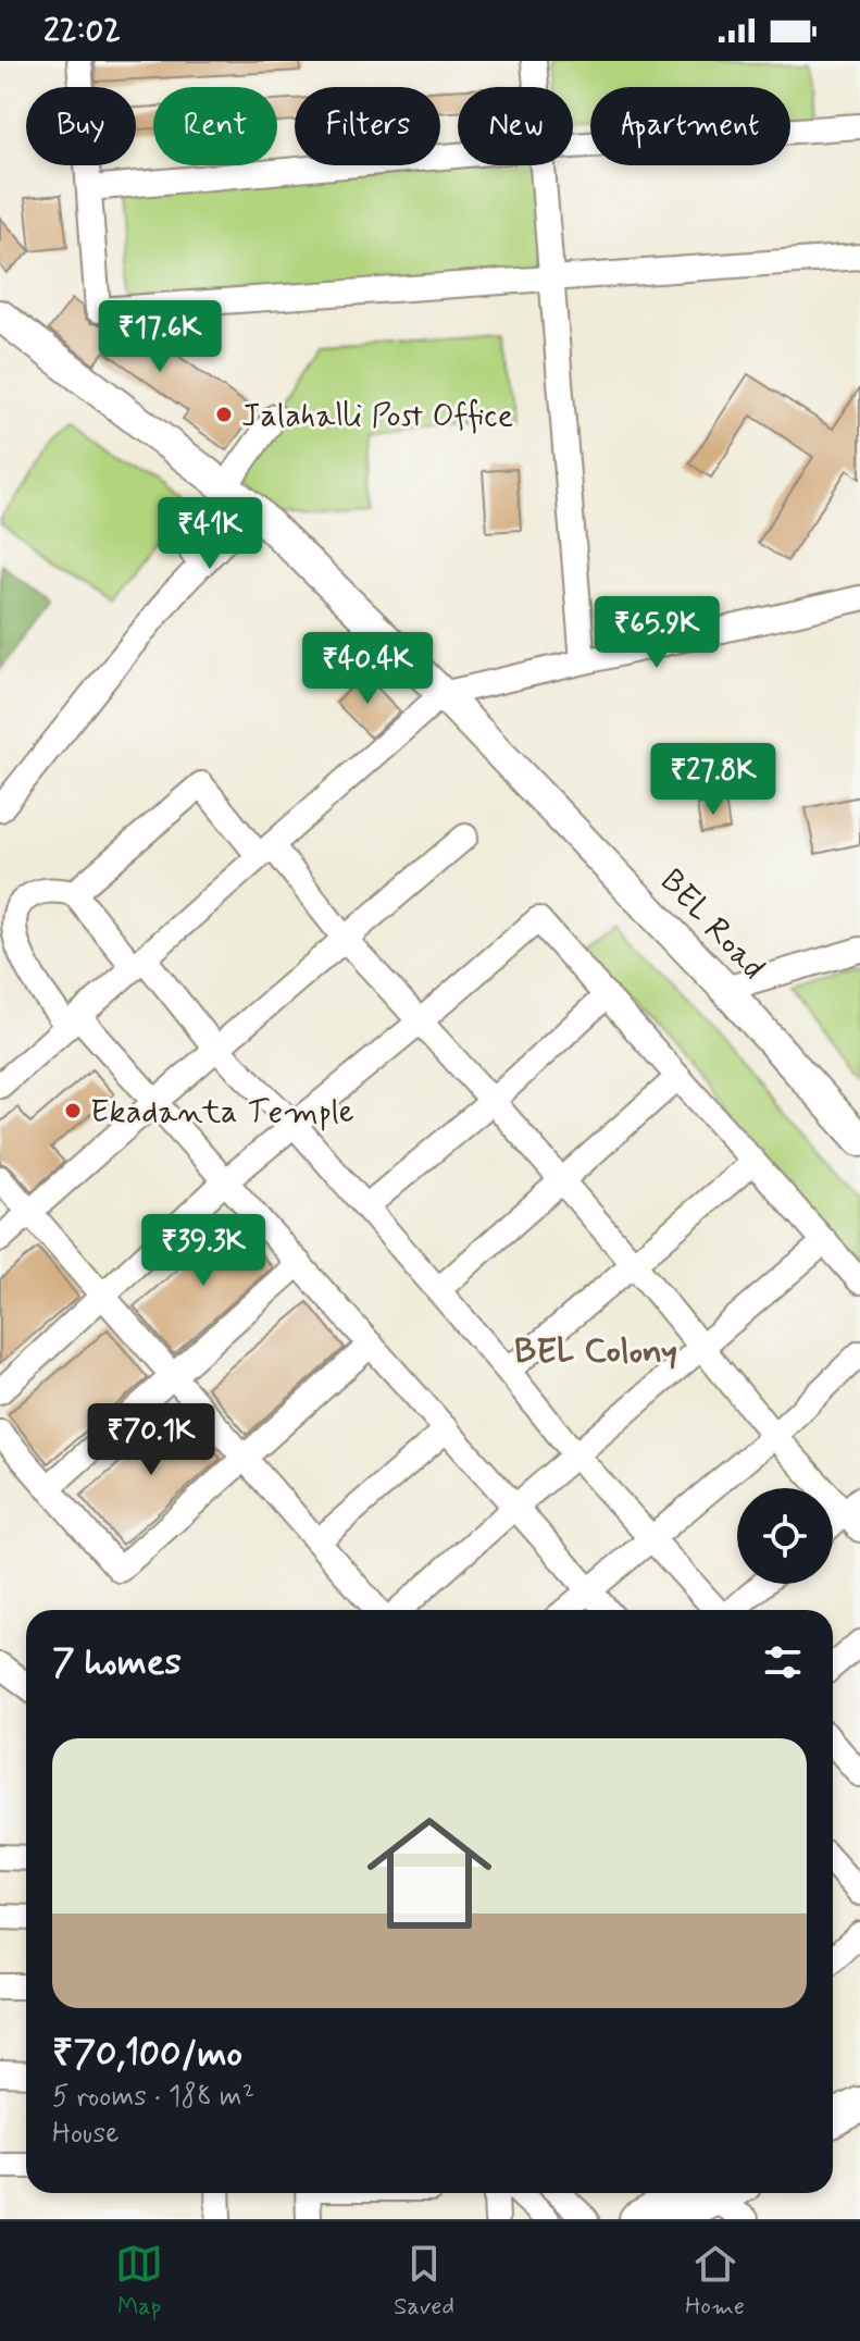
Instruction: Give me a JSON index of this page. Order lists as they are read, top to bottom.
{
  "streets": {
    "main road": ["BEL Road"]
  },
  "districts": ["BEL Colony"],
  "places": ["Jalahalli Post Office", "Ekadanta Temple"],
  "page": {
    "status": "22:02",
    "chip": [
      "Buy",
      "Rent",
      "Filters",
      "New",
      "Apartment"
    ],
    "price": [
      "₹17.6K",
      "₹41K",
      "₹65.9K",
      "₹40.4K",
      "₹27.8K",
      "₹39.3K",
      "₹70.1K"
    ],
    "heading": "7 homes",
    "list": [
      {
        "name": "₹70,100/mo",
        "note": "5 rooms · 188 m² · House"
      }
    ],
    "tabs": ["Map", "Saved", "Home"]
  }
}
